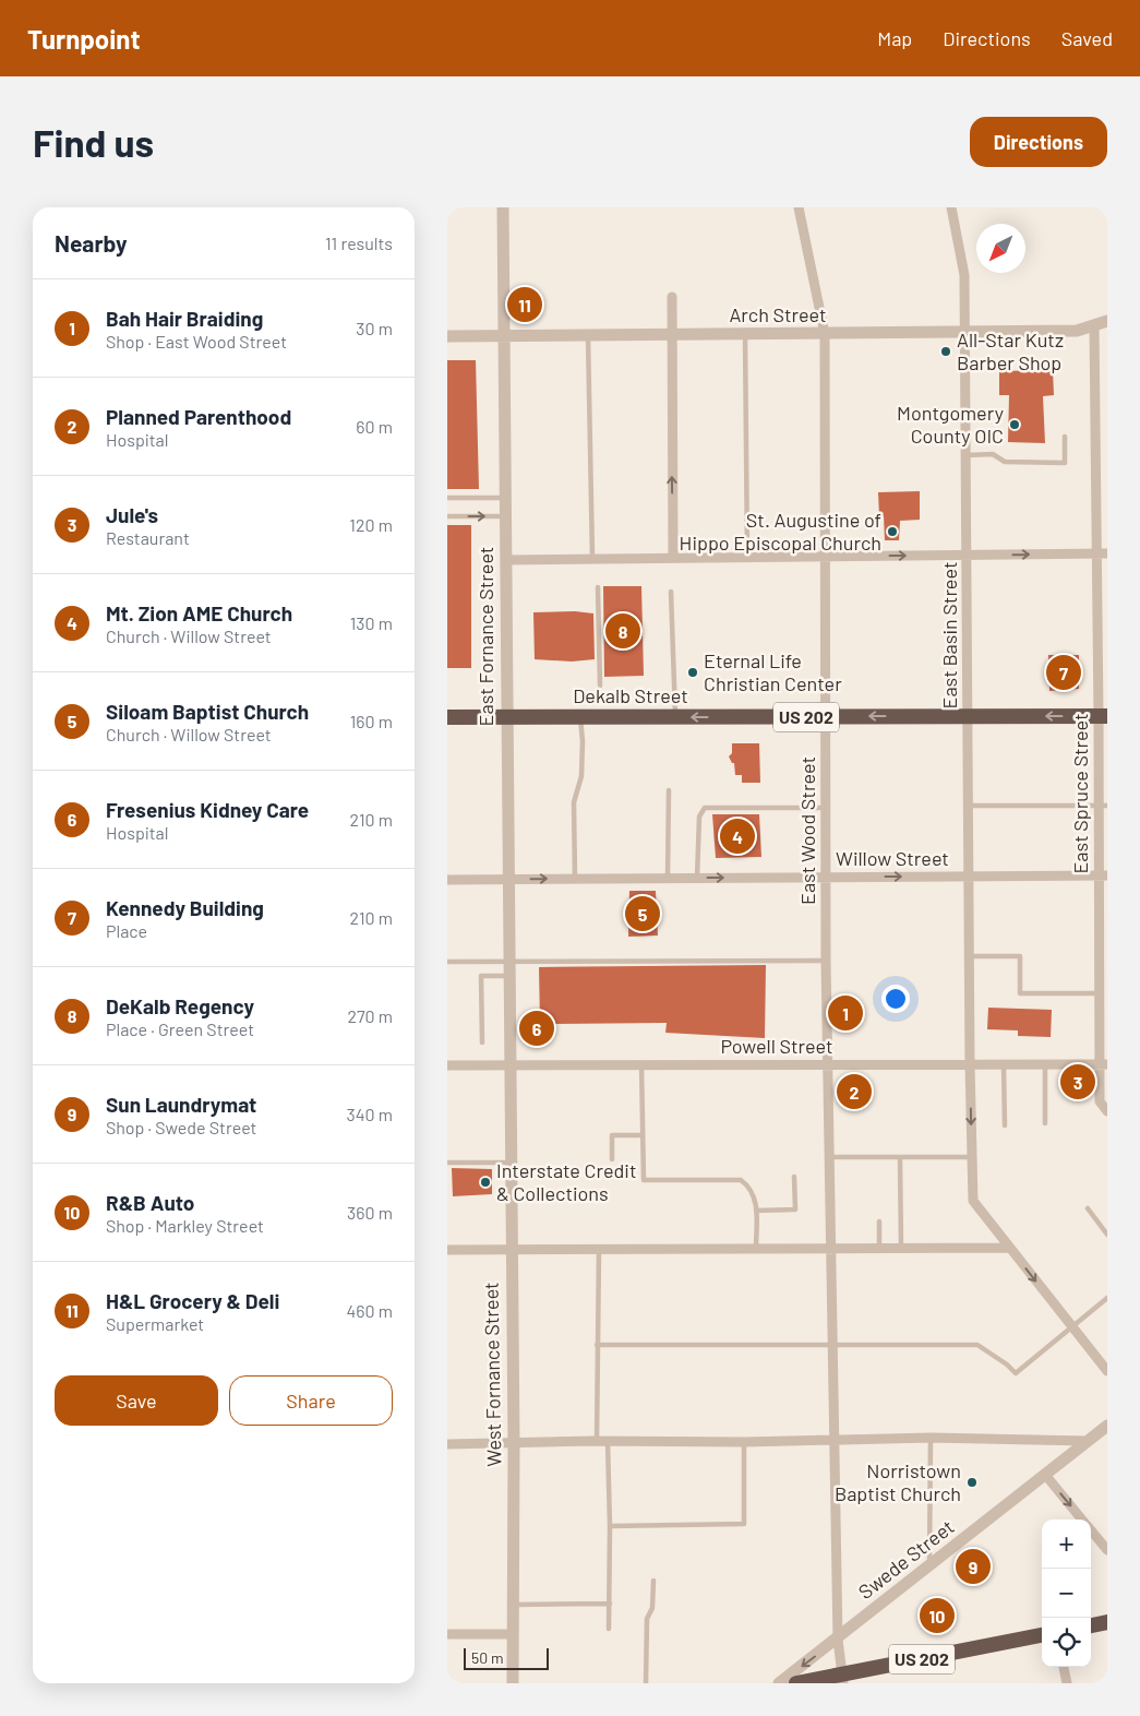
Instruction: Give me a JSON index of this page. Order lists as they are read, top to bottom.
{
  "streets": {
    "highway": ["Dekalb Street", "US 202"],
    "street": [
      "Arch Street",
      "East Basin Street",
      "East Fornance Street",
      "East Spruce Street",
      "East Wood Street",
      "Willow Street",
      "Powell Street",
      "West Fornance Street",
      "Swede Street"
    ]
  },
  "crossings": [
    ["Arch Street", "East Basin Street"],
    ["Arch Street", "East Fornance Street"],
    ["Arch Street", "East Spruce Street"],
    ["Arch Street", "East Wood Street"],
    ["East Basin Street", "Dekalb Street"],
    ["East Basin Street", "Willow Street"],
    ["East Basin Street", "Powell Street"],
    ["East Fornance Street", "Dekalb Street"],
    ["East Fornance Street", "Willow Street"],
    ["East Fornance Street", "Powell Street"],
    ["East Fornance Street", "West Fornance Street"],
    ["Dekalb Street", "East Spruce Street"],
    ["Dekalb Street", "East Wood Street"],
    ["US 202", "East Wood Street"],
    ["East Spruce Street", "Willow Street"],
    ["East Spruce Street", "Powell Street"],
    ["East Wood Street", "Willow Street"],
    ["East Wood Street", "Powell Street"],
    ["East Wood Street", "Swede Street"],
    ["Powell Street", "West Fornance Street"]
  ],
  "one_way": ["Dekalb Street", "Willow Street"],
  "places": [
    "All-Star Kutz Barber Shop",
    "Montgomery County OIC",
    "St. Augustine of Hippo Episcopal Church",
    "Eternal Life Christian Center",
    "Interstate Credit & Collections",
    "Norristown Baptist Church"
  ],
  "scale_bar": "50 m",
  "north": "bottom left",
  "page": {
    "header": "Turnpoint",
    "nav": ["Map", "Directions", "Saved"],
    "buttons": [
      "Directions",
      ["Save", "Share"]
    ],
    "title": "Find us",
    "heading": ["Nearby", "11 results"],
    "list": [
      {
        "mark": "1",
        "name": "Bah Hair Braiding",
        "note": "Shop · East Wood Street",
        "value": "30 m"
      },
      {
        "mark": "2",
        "name": "Planned Parenthood",
        "note": "Hospital",
        "value": "60 m"
      },
      {
        "mark": "3",
        "name": "Jule's",
        "note": "Restaurant",
        "value": "120 m"
      },
      {
        "mark": "4",
        "name": "Mt. Zion AME Church",
        "note": "Church · Willow Street",
        "value": "130 m"
      },
      {
        "mark": "5",
        "name": "Siloam Baptist Church",
        "note": "Church · Willow Street",
        "value": "160 m"
      },
      {
        "mark": "6",
        "name": "Fresenius Kidney Care",
        "note": "Hospital",
        "value": "210 m"
      },
      {
        "mark": "7",
        "name": "Kennedy Building",
        "note": "Place",
        "value": "210 m"
      },
      {
        "mark": "8",
        "name": "DeKalb Regency",
        "note": "Place · Green Street",
        "value": "270 m"
      },
      {
        "mark": "9",
        "name": "Sun Laundrymat",
        "note": "Shop · Swede Street",
        "value": "340 m"
      },
      {
        "mark": "10",
        "name": "R&B Auto",
        "note": "Shop · Markley Street",
        "value": "360 m"
      },
      {
        "mark": "11",
        "name": "H&L Grocery & Deli",
        "note": "Supermarket",
        "value": "460 m"
      }
    ],
    "pins": [
      "11",
      "8",
      "7",
      "4",
      "5",
      "1",
      "6",
      "3",
      "2",
      "9",
      "10"
    ],
    "map_buttons": ["+", "−"],
    "scale": "50 m"
  }
}
